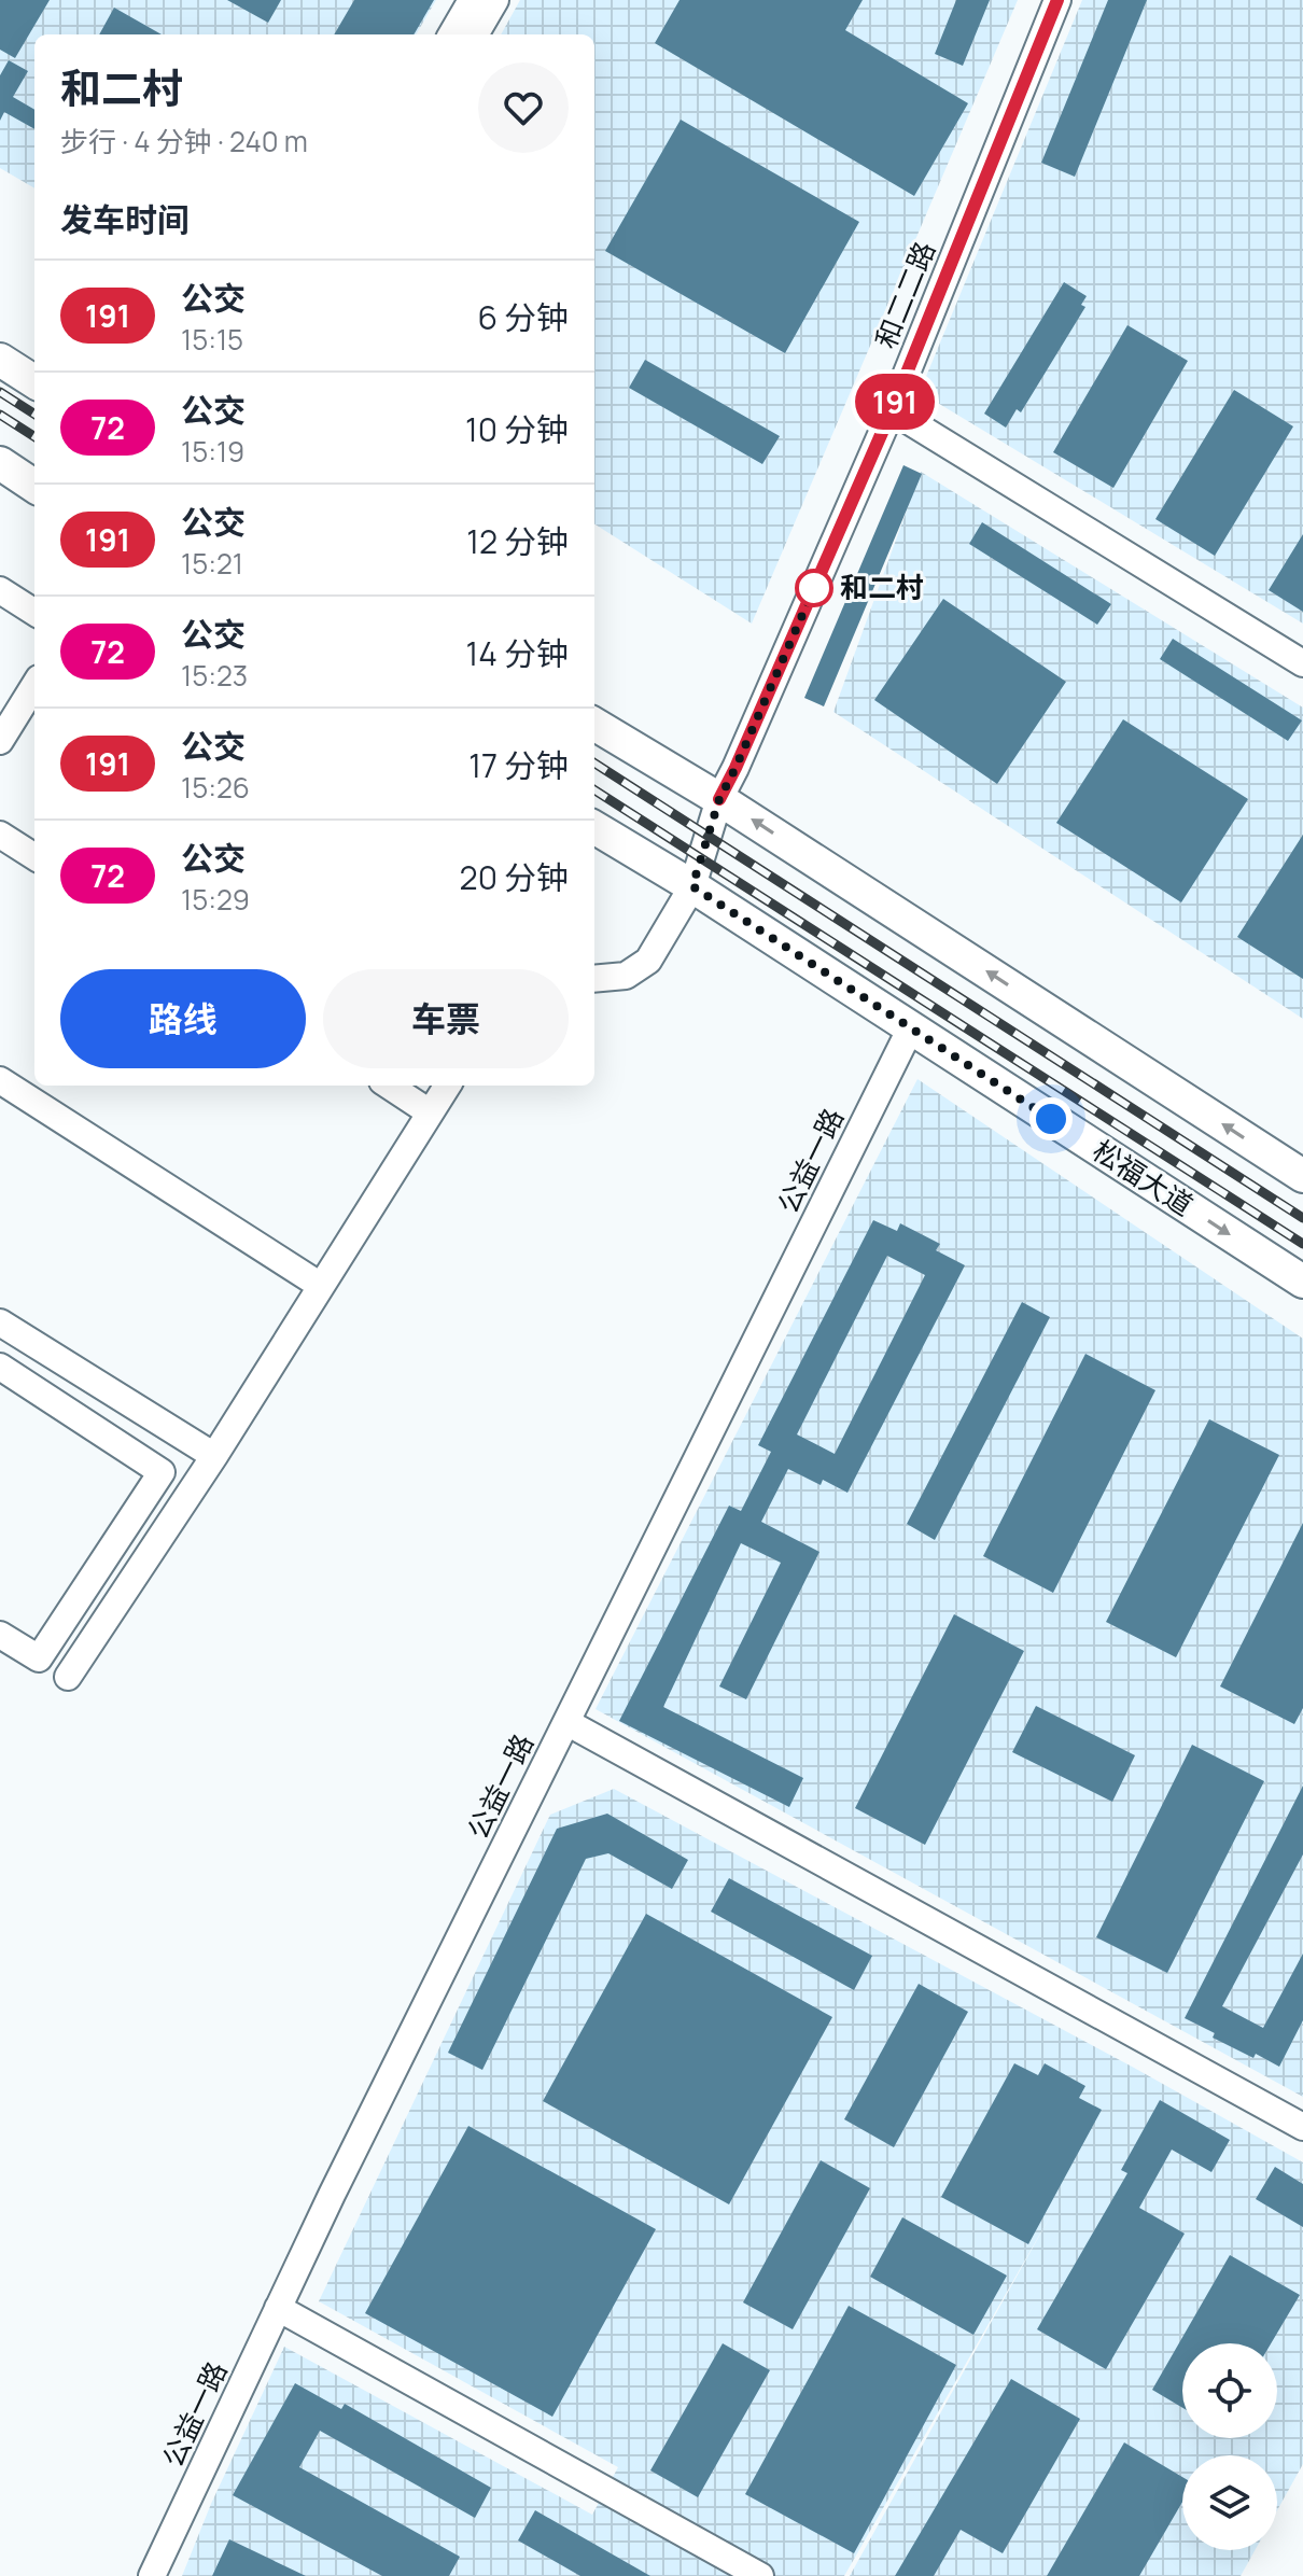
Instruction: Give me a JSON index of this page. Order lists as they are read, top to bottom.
{
  "streets": {
    "main road": ["松福大道"],
    "street": ["和二二路", "公益一路"]
  },
  "crossings": [
    ["和二二路", "松福大道"],
    ["公益一路", "松福大道"]
  ],
  "places": ["和二村"],
  "lines": ["bus line 191"],
  "page": {
    "on_map": "191",
    "heading": [
      ["和二村", "步行 · 4 分钟 · 240 m"],
      "发车时间"
    ],
    "list": [
      {
        "mark": "191",
        "name": "公交",
        "note": "15:15",
        "value": "6 分钟"
      },
      {
        "mark": "72",
        "name": "公交",
        "note": "15:19",
        "value": "10 分钟"
      },
      {
        "mark": "191",
        "name": "公交",
        "note": "15:21",
        "value": "12 分钟"
      },
      {
        "mark": "72",
        "name": "公交",
        "note": "15:23",
        "value": "14 分钟"
      },
      {
        "mark": "191",
        "name": "公交",
        "note": "15:26",
        "value": "17 分钟"
      },
      {
        "mark": "72",
        "name": "公交",
        "note": "15:29",
        "value": "20 分钟"
      }
    ],
    "buttons": ["路线", "车票"]
  }
}
